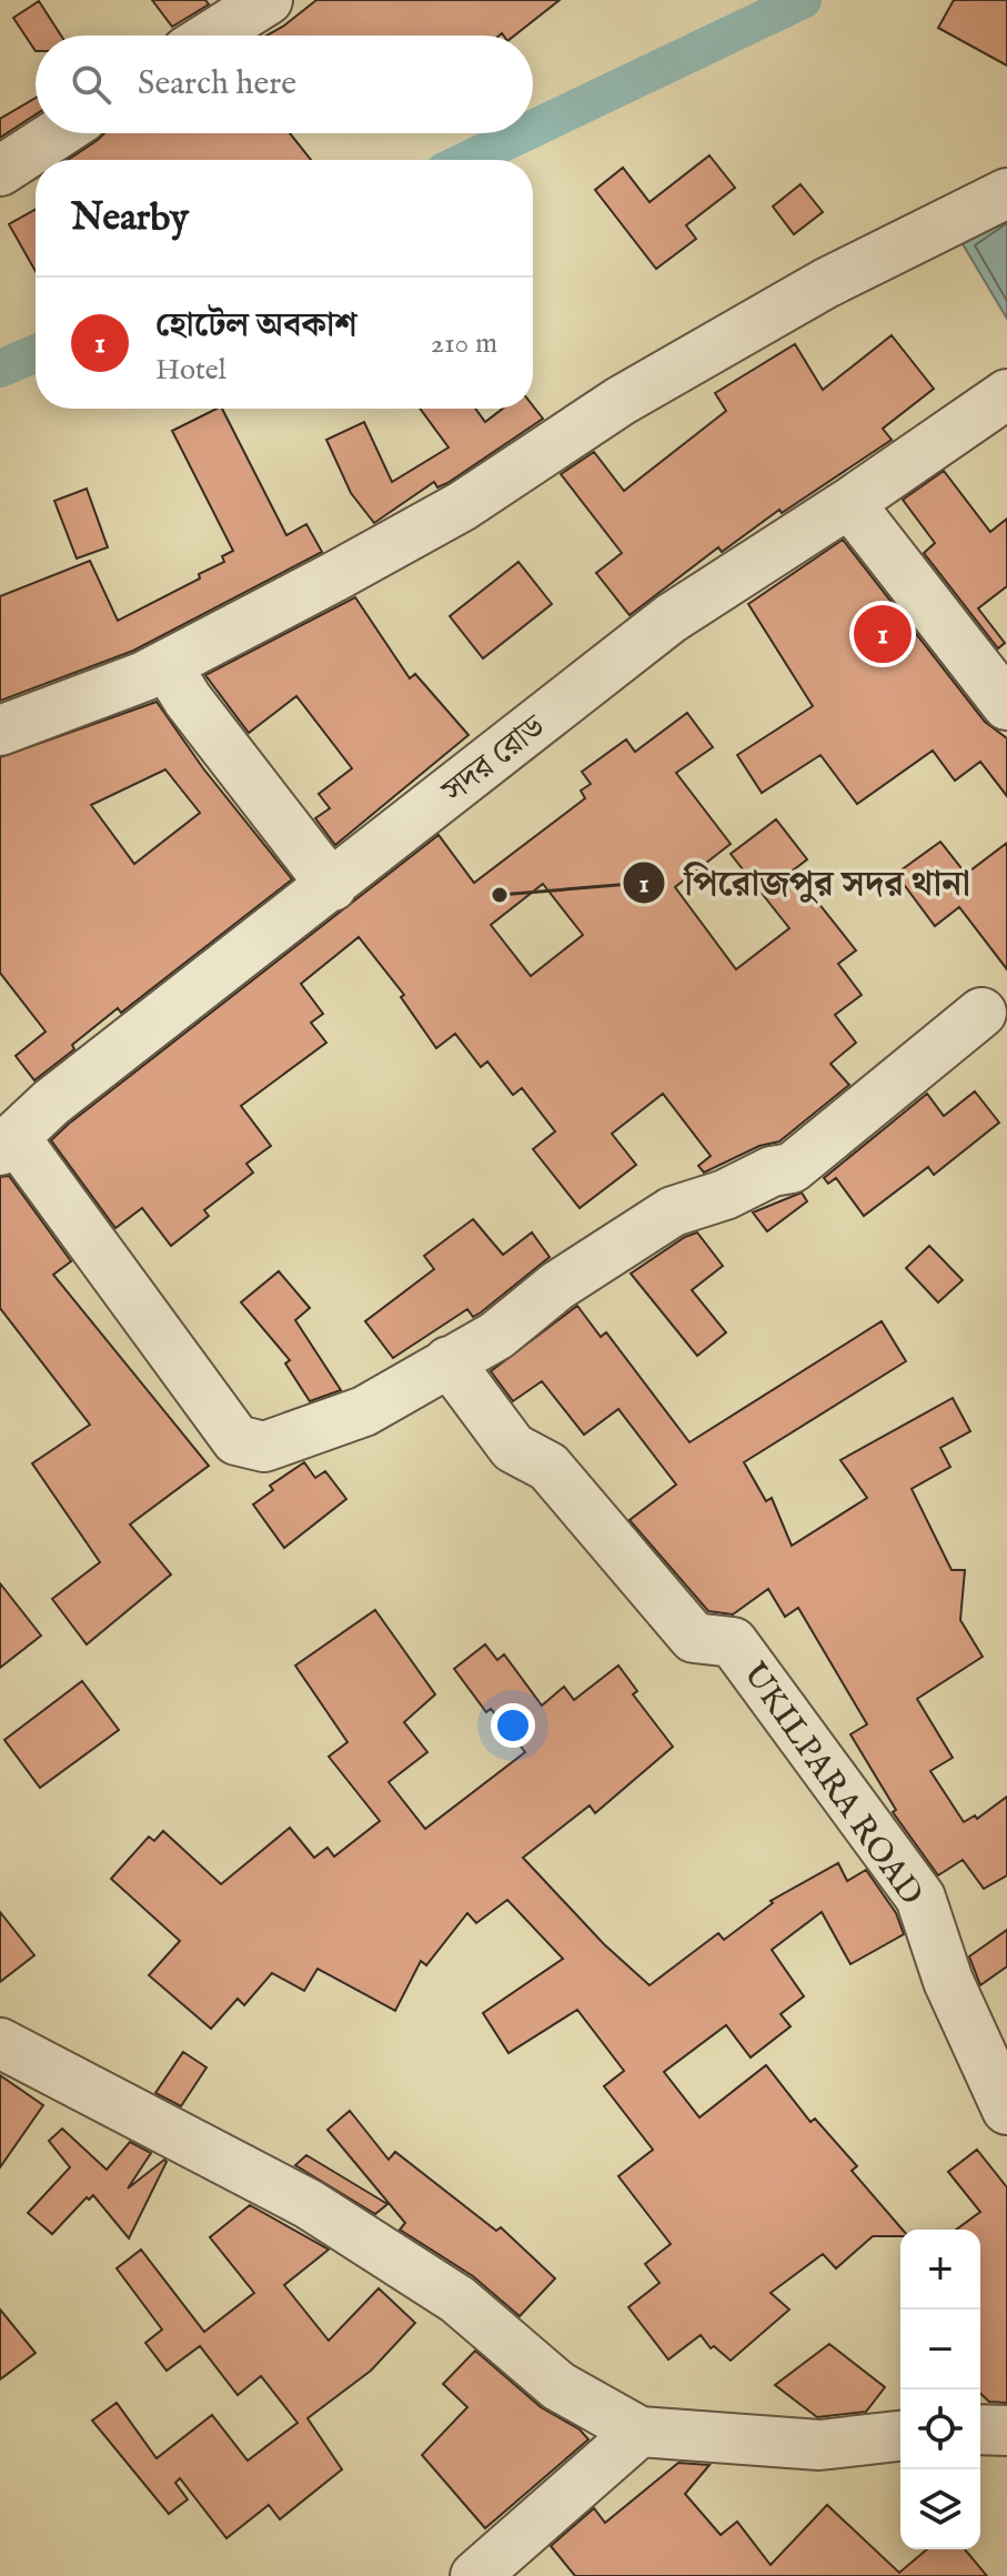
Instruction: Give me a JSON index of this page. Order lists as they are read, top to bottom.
{
  "streets": {
    "street": ["সদর রোড", "UKILPARA ROAD"]
  },
  "places": ["পিরোজপুর সদর থানা"],
  "page": {
    "search": "Search here",
    "heading": "Nearby",
    "list": [
      {
        "mark": "1",
        "name": "হোটেল অবকাশ",
        "note": "Hotel",
        "value": "210 m"
      }
    ],
    "pins": "1",
    "map_buttons": ["+", "−"]
  }
}
